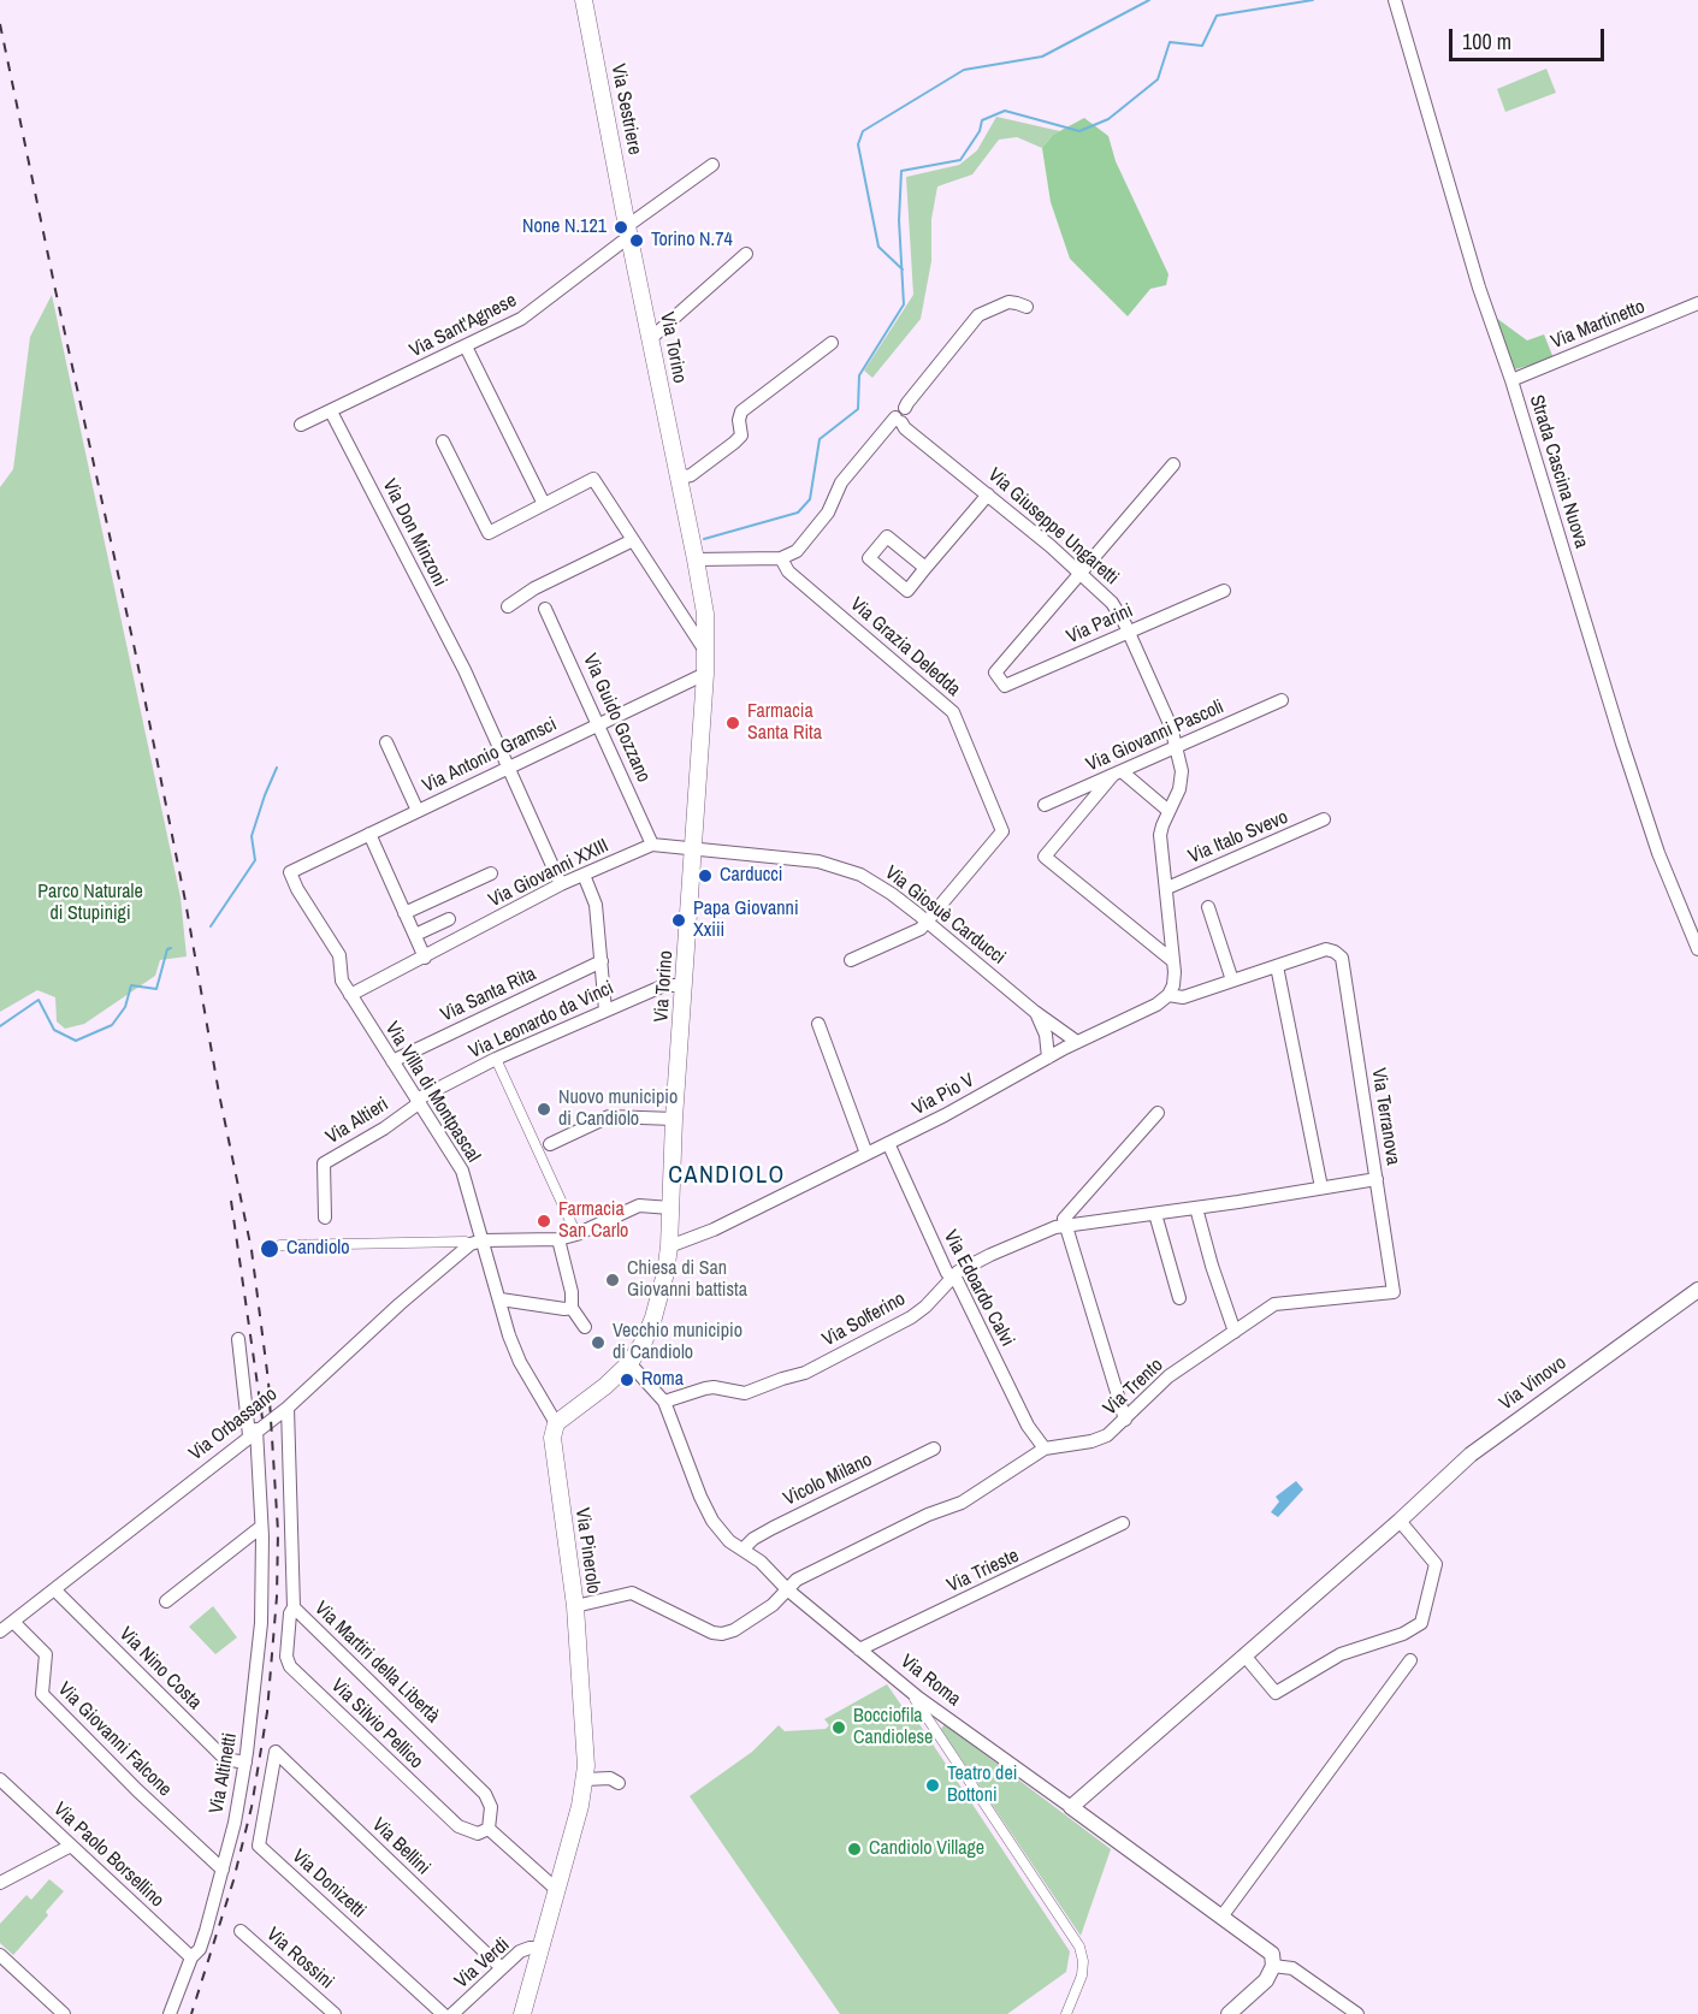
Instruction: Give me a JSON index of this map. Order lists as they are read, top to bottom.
{
  "streets": {
    "main road": ["Via Sestriere", "Via Torino", "Via Pinerolo"],
    "street": [
      "Via Martinetto",
      "Via Sant'Agnese",
      "Strada Cascina Nuova",
      "Via Giuseppe Ungaretti",
      "Via Don Minzoni",
      "Via Parini",
      "Via Grazia Deledda",
      "Via Guido Gozzano",
      "Via Giovanni Pascoli",
      "Via Antonio Gramsci",
      "Via Italo Svevo",
      "Via Giovanni XXIII",
      "Via Giosuè Carducci",
      "Via Santa Rita",
      "Via Leonardo da Vinci",
      "Via Villa di Montpascal",
      "Via Pio V",
      "Via Terranova",
      "Via Altieri",
      "Via Edoardo Calvi",
      "Via Solferino",
      "Via Vinovo",
      "Via Trento",
      "Via Orbassano",
      "Vicolo Milano",
      "Via Trieste",
      "Via Martiri della Libertà",
      "Via Nino Costa",
      "Via Roma",
      "Via Silvio Pellico",
      "Via Giovanni Falcone",
      "Via Altinetti",
      "Via Bellini",
      "Via Paolo Borsellino",
      "Via Donizetti",
      "Via Rossini",
      "Via Verdi"
    ]
  },
  "crossings": [
    ["Via Sestriere", "Via Sant'Agnese"],
    ["Via Sestriere", "Via Torino"],
    ["Via Martinetto", "Strada Cascina Nuova"],
    ["Via Sant'Agnese", "Via Torino"],
    ["Via Sant'Agnese", "Via Don Minzoni"],
    ["Via Torino", "Via Antonio Gramsci"],
    ["Via Torino", "Via Giosuè Carducci"],
    ["Via Torino", "Via Leonardo da Vinci"],
    ["Via Torino", "Via Pio V"],
    ["Via Torino", "Via Roma"],
    ["Via Giuseppe Ungaretti", "Via Parini"],
    ["Via Giuseppe Ungaretti", "Via Giovanni Pascoli"],
    ["Via Giuseppe Ungaretti", "Via Italo Svevo"],
    ["Via Giuseppe Ungaretti", "Via Pio V"],
    ["Via Don Minzoni", "Via Antonio Gramsci"],
    ["Via Don Minzoni", "Via Giovanni XXIII"],
    ["Via Grazia Deledda", "Via Giosuè Carducci"],
    ["Via Guido Gozzano", "Via Antonio Gramsci"],
    ["Via Guido Gozzano", "Via Giovanni XXIII"],
    ["Via Antonio Gramsci", "Via Villa di Montpascal"],
    ["Via Giovanni XXIII", "Via Villa di Montpascal"],
    ["Via Giosuè Carducci", "Via Pio V"],
    ["Via Santa Rita", "Via Villa di Montpascal"],
    ["Via Leonardo da Vinci", "Via Villa di Montpascal"],
    ["Via Leonardo da Vinci", "Via Altieri"],
    ["Via Villa di Montpascal", "Via Altieri"],
    ["Via Villa di Montpascal", "Via Orbassano"],
    ["Via Villa di Montpascal", "Via Pinerolo"],
    ["Via Pio V", "Via Terranova"],
    ["Via Pio V", "Via Edoardo Calvi"],
    ["Via Terranova", "Via Solferino"],
    ["Via Terranova", "Via Trento"],
    ["Via Edoardo Calvi", "Via Solferino"],
    ["Via Edoardo Calvi", "Via Trento"],
    ["Via Solferino", "Via Roma"],
    ["Via Vinovo", "Via Roma"],
    ["Via Trento", "Via Pinerolo"],
    ["Via Trento", "Via Roma"],
    ["Via Orbassano", "Via Martiri della Libertà"],
    ["Via Orbassano", "Via Nino Costa"],
    ["Via Orbassano", "Via Giovanni Falcone"],
    ["Via Orbassano", "Via Altinetti"],
    ["Vicolo Milano", "Via Roma"],
    ["Via Pinerolo", "Via Verdi"],
    ["Via Trieste", "Via Roma"],
    ["Via Martiri della Libertà", "Via Silvio Pellico"],
    ["Via Nino Costa", "Via Altinetti"],
    ["Via Giovanni Falcone", "Via Altinetti"],
    ["Via Altinetti", "Via Paolo Borsellino"],
    ["Via Bellini", "Via Donizetti"],
    ["Via Bellini", "Via Verdi"]
  ],
  "districts": ["CANDIOLO"],
  "parks": ["Parco Naturale di Stupinigi"],
  "places": [
    "None N.121",
    "Torino N.74",
    "Farmacia Santa Rita",
    "Carducci",
    "Papa Giovanni Xxiii",
    "Nuovo municipio di Candiolo",
    "Farmacia San Carlo",
    "Candiolo",
    "Chiesa di San Giovanni battista",
    "Vecchio municipio di Candiolo",
    "Roma",
    "Bocciofila Candiolese",
    "Teatro dei Bottoni",
    "Candiolo Village"
  ],
  "scale_bar": "100 m"
}
